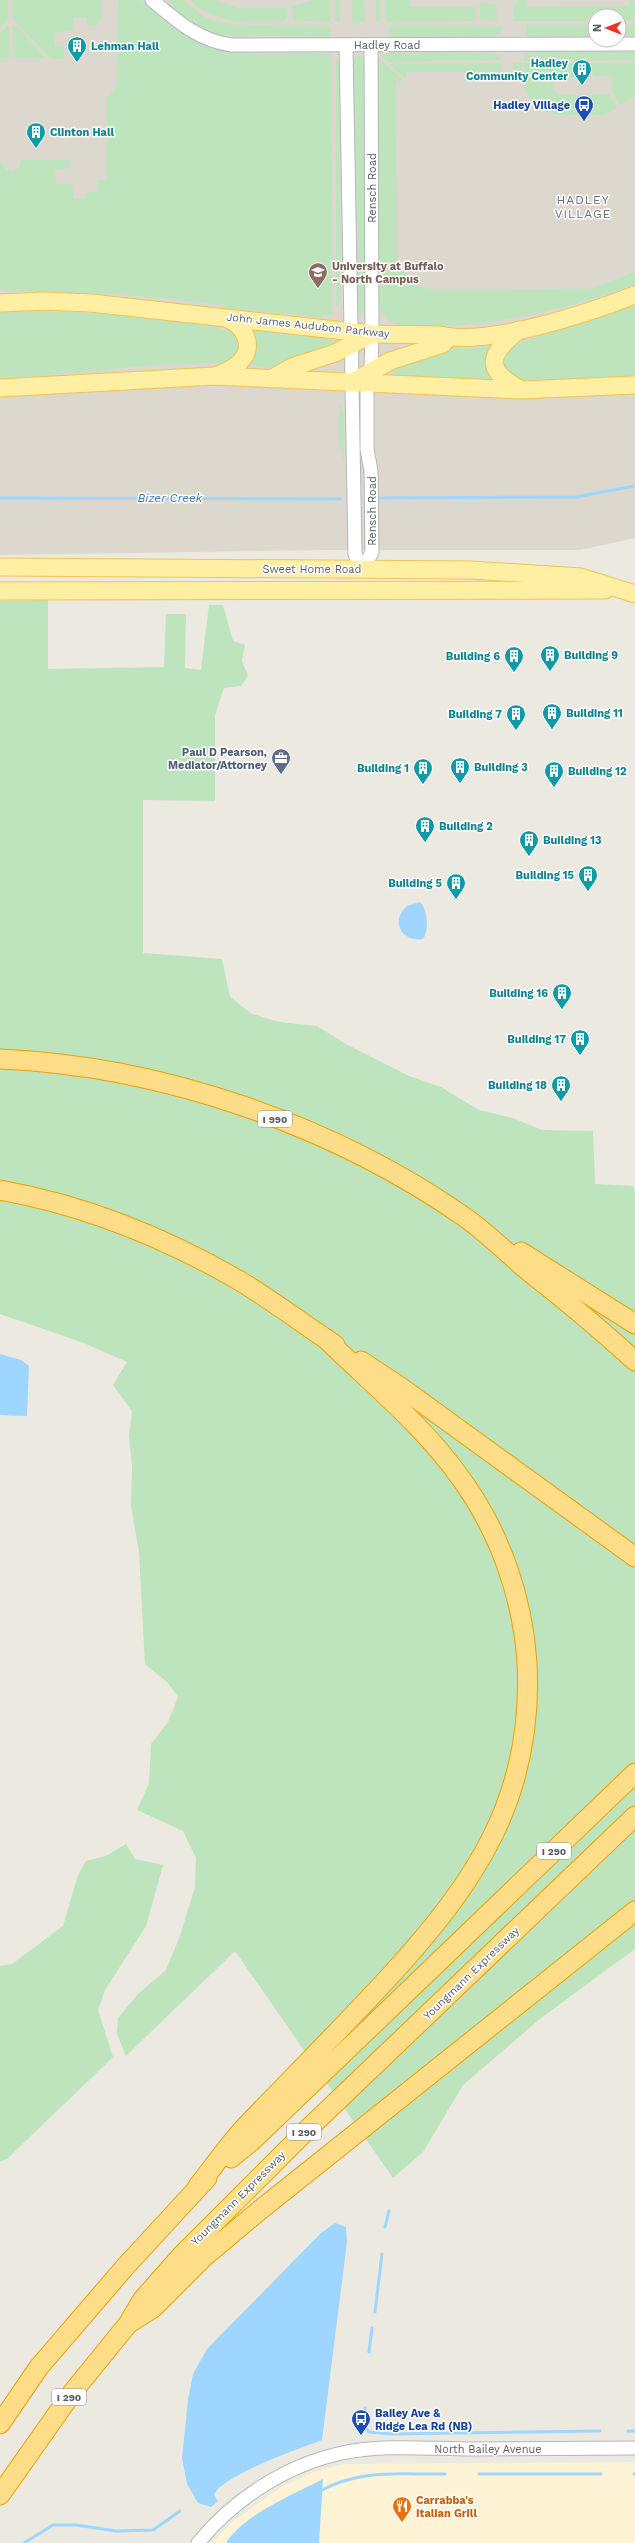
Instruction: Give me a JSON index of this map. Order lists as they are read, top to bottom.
{
  "streets": {
    "highway": ["I 990", "I 290", "Youngmann Expressway"],
    "main road": ["John James Audubon Parkway", "Sweet Home Road"],
    "street": ["Hadley Road", "Rensch Road", "North Bailey Avenue"]
  },
  "crossings": [
    ["Hadley Road", "Rensch Road"],
    ["Rensch Road", "John James Audubon Parkway"],
    ["Rensch Road", "Sweet Home Road"]
  ],
  "districts": ["HADLEY VILLAGE"],
  "water": ["Bizer Creek"],
  "places": {
    "building": [
      "Lehman Hall",
      "Hadley Community Center",
      "Clinton Hall",
      "Building 9",
      "Building 6",
      "Building 11",
      "Building 7",
      "Building 3",
      "Building 1",
      "Building 12",
      "Building 2",
      "Building 13",
      "Building 15",
      "Building 5",
      "Building 16",
      "Building 17",
      "Building 18"
    ],
    "bus stop": ["Hadley Village", "Bailey Ave & Ridge Lea Rd (NB)"],
    "school or university": ["University at Buffalo - North Campus"],
    "office": ["Paul D Pearson, Mediator/Attorney"],
    "restaurant": ["Carrabba's Italian Grill"]
  },
  "north": "left"
}
